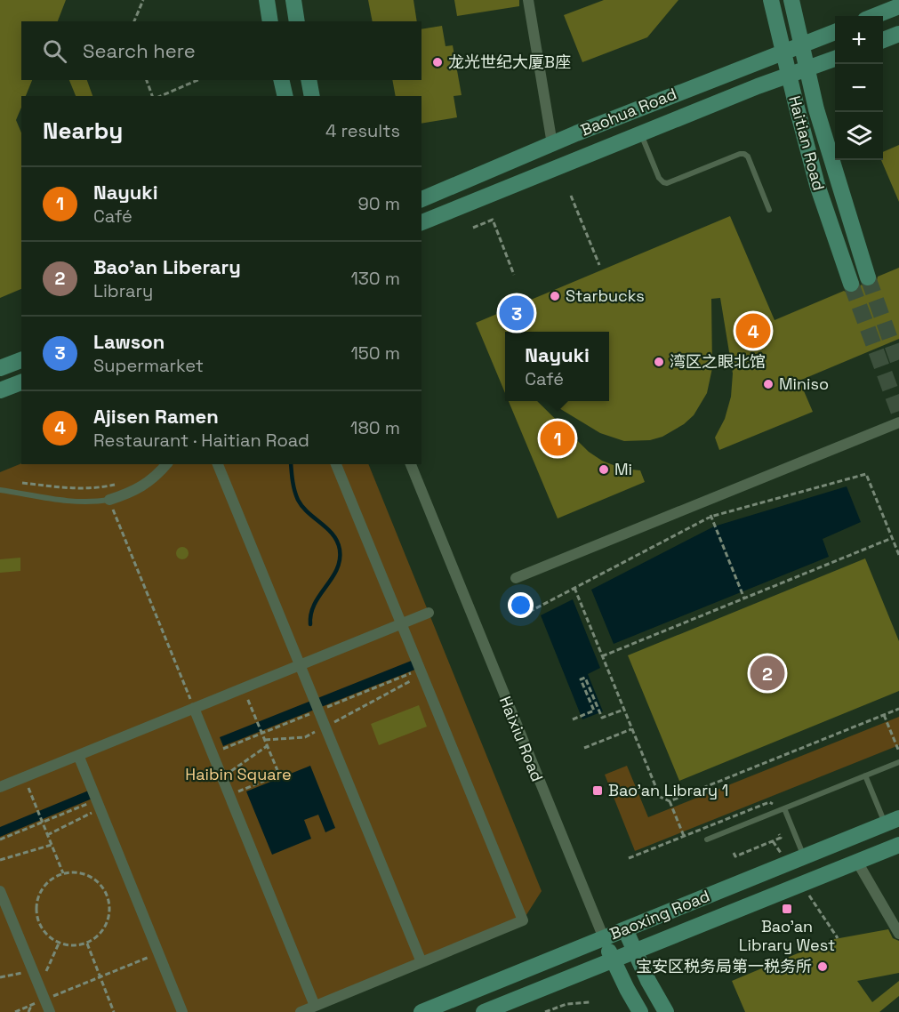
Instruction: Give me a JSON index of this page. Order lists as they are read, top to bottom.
{
  "streets": {
    "main road": [
      "Baohua Road",
      "Haitian Road",
      "Haixiu Road",
      "Baoxing Road"
    ]
  },
  "crossings": [
    ["Baohua Road", "Haitian Road"],
    ["Haixiu Road", "Baoxing Road"]
  ],
  "parks": ["Haibin Square"],
  "places": {
    "other": [
      "龙光世纪大厦B座",
      "Starbucks",
      "湾区之眼北馆",
      "Miniso",
      "Mi",
      "宝安区税务局第一税务所"
    ],
    "transit": ["Bao'an Library 1", "Bao'an Library West"]
  },
  "page": {
    "map_buttons": ["+", "−"],
    "search": "Search here",
    "heading": ["Nearby", "4 results"],
    "list": [
      {
        "mark": "1",
        "name": "Nayuki",
        "note": "Café",
        "value": "90 m"
      },
      {
        "mark": "2",
        "name": "Bao'an Liberary",
        "note": "Library",
        "value": "130 m"
      },
      {
        "mark": "3",
        "name": "Lawson",
        "note": "Supermarket",
        "value": "150 m"
      },
      {
        "mark": "4",
        "name": "Ajisen Ramen",
        "note": "Restaurant · Haitian Road",
        "value": "180 m"
      }
    ],
    "pins": [
      "3",
      "4",
      "1",
      "2"
    ],
    "popup": ["Nayuki", "Café"]
  }
}
